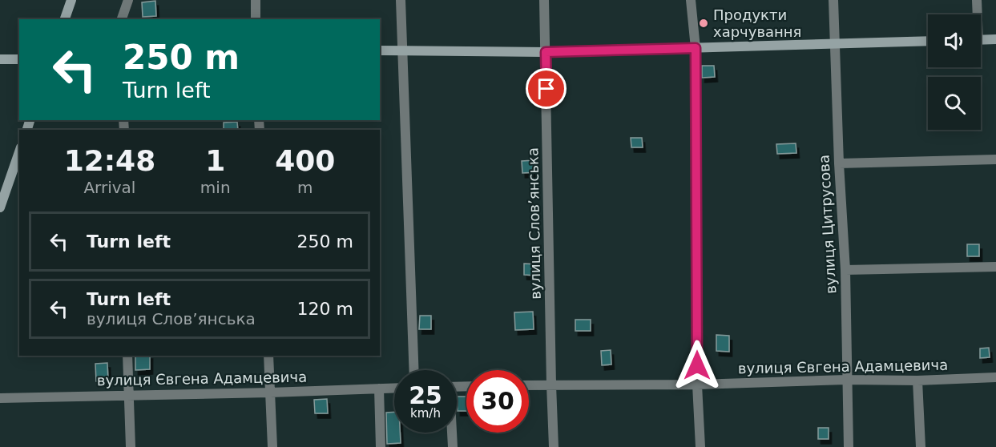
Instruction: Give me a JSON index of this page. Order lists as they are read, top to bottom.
{
  "streets": {
    "street": ["вулиця Слов’янська", "вулиця Цитрусова", "вулиця Євгена Адамцевича"]
  },
  "crossings": [
    ["вулиця Слов’янська", "вулиця Євгена Адамцевича"],
    ["вулиця Цитрусова", "вулиця Євгена Адамцевича"]
  ],
  "places": ["Продукти харчування"],
  "page": {
    "turn": ["250 m", "Turn left"],
    "eta": [
      "12:48",
      "Arrival",
      "1",
      "min",
      "400",
      "m"
    ],
    "list": [
      {
        "name": "Turn left",
        "value": "250 m"
      },
      {
        "name": "Turn left",
        "note": "вулиця Слов’янська",
        "value": "120 m"
      }
    ],
    "speed": "25 km/h",
    "limit": "30"
  }
}
